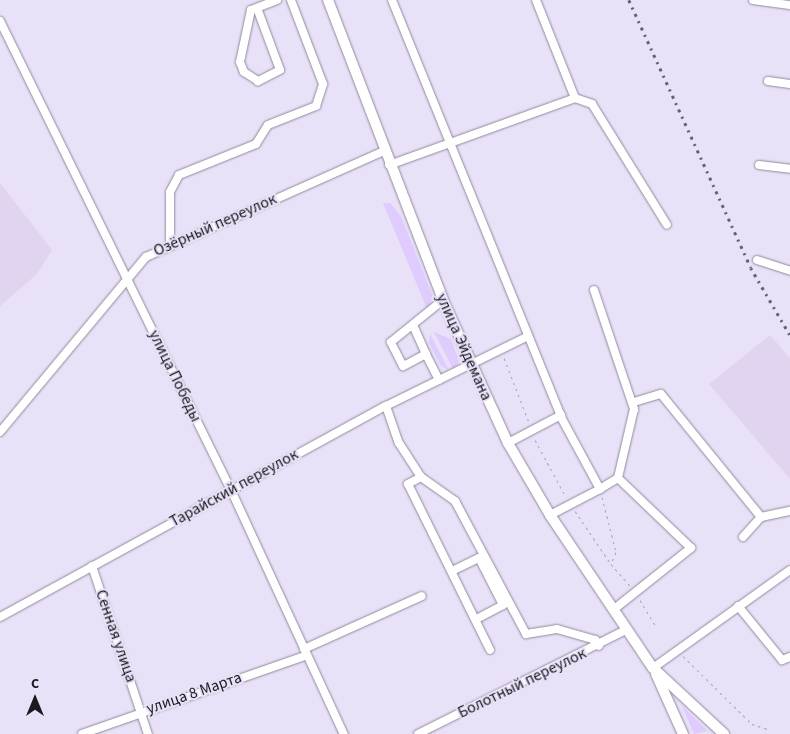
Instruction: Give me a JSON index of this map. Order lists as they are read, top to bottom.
{
  "streets": {
    "main road": ["улица Эйдемана"],
    "street": [
      "Озёрный переулок",
      "улица Победы",
      "Тарайский переулок",
      "Сенная улица",
      "Болотный переулок",
      "улица 8 Марта"
    ]
  },
  "crossings": [
    ["Озёрный переулок", "улица Эйдемана"],
    ["Озёрный переулок", "улица Победы"],
    ["улица Эйдемана", "Тарайский переулок"],
    ["улица Эйдемана", "Болотный переулок"],
    ["улица Победы", "Тарайский переулок"],
    ["улица Победы", "улица 8 Марта"],
    ["Тарайский переулок", "Сенная улица"],
    ["Сенная улица", "улица 8 Марта"]
  ],
  "north": "top"
}
